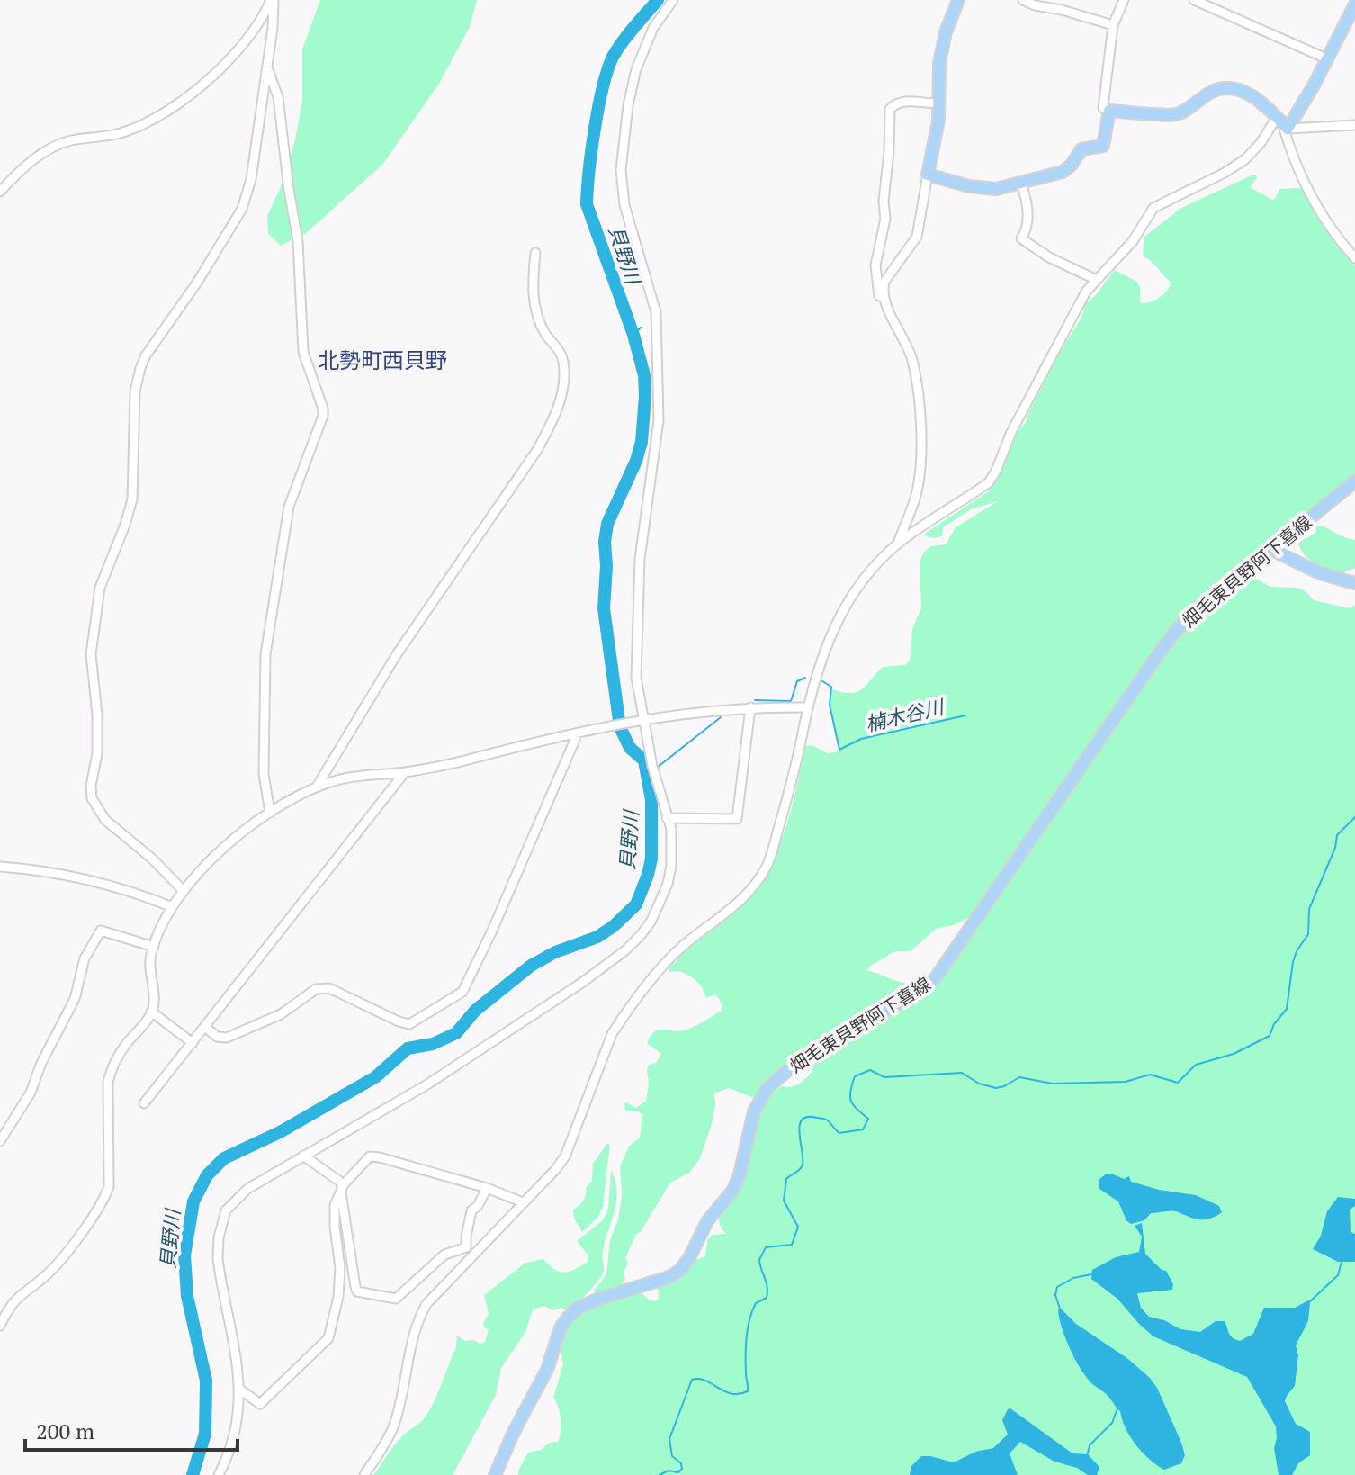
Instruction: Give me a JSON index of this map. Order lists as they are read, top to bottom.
{
  "streets": {
    "main road": ["畑毛東貝野阿下喜線"]
  },
  "districts": ["北勢町西貝野"],
  "water": ["貝野川", "楠木谷川"],
  "scale_bar": "200 m"
}
